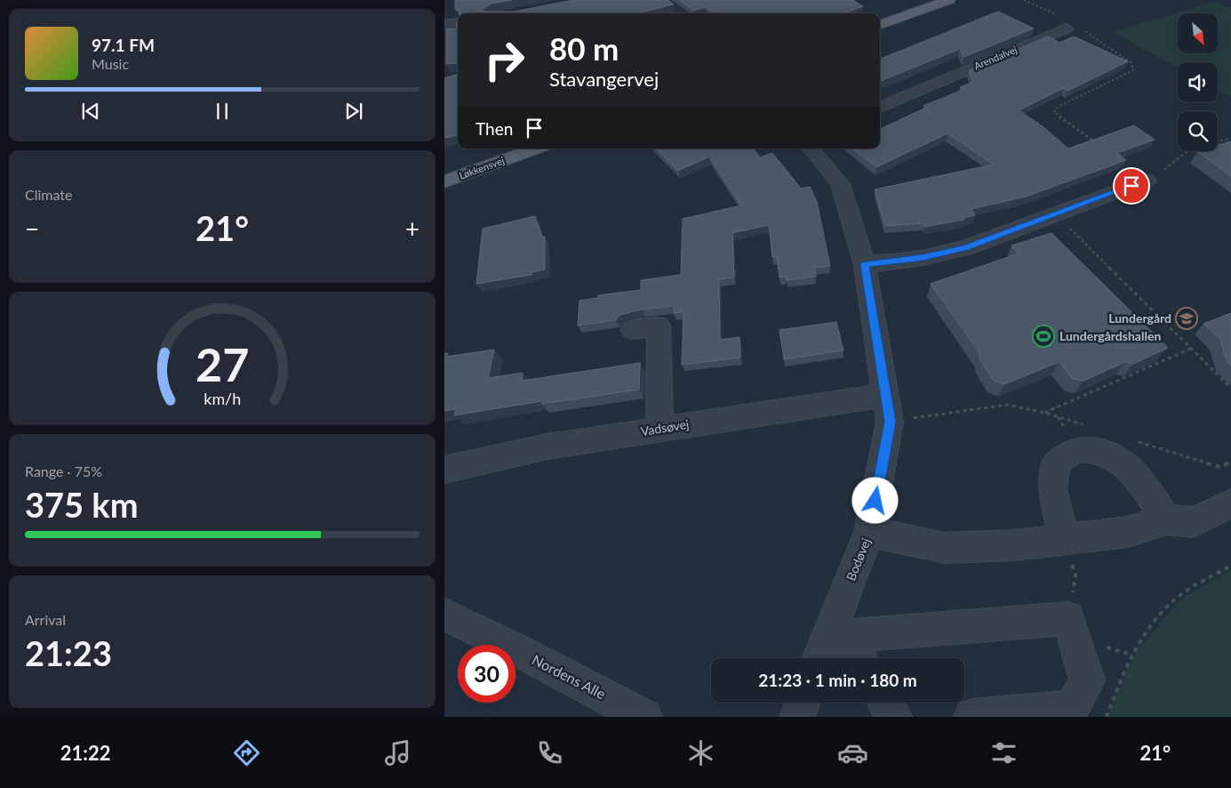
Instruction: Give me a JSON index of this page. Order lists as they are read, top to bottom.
{
  "streets": {
    "main road": ["Løkkensvej"],
    "street": [
      "Arendalvej",
      "Vadsøvej",
      "Bodøvej",
      "Nordens Alle"
    ]
  },
  "crossings": [
    ["Vadsøvej", "Bodøvej"]
  ],
  "places": {
    "school or university": ["Lundergård"],
    "sports": ["Lundergårdshallen"]
  },
  "north": "bottom right",
  "page": {
    "turn": ["80 m", "Stavangervej"],
    "song": ["97.1 FM", "Music"],
    "then": "Then",
    "tile": [
      "Climate",
      ["Range · 75%", "375 km"],
      ["Arrival", "21:23"]
    ],
    "heat": ["−", "21°", "+"],
    "limit": "30",
    "trip": "21:23 · 1 min · 180 m",
    "tabs": ["21:22", "21°"],
    "gauge": ["27", "km/h"]
  }
}
